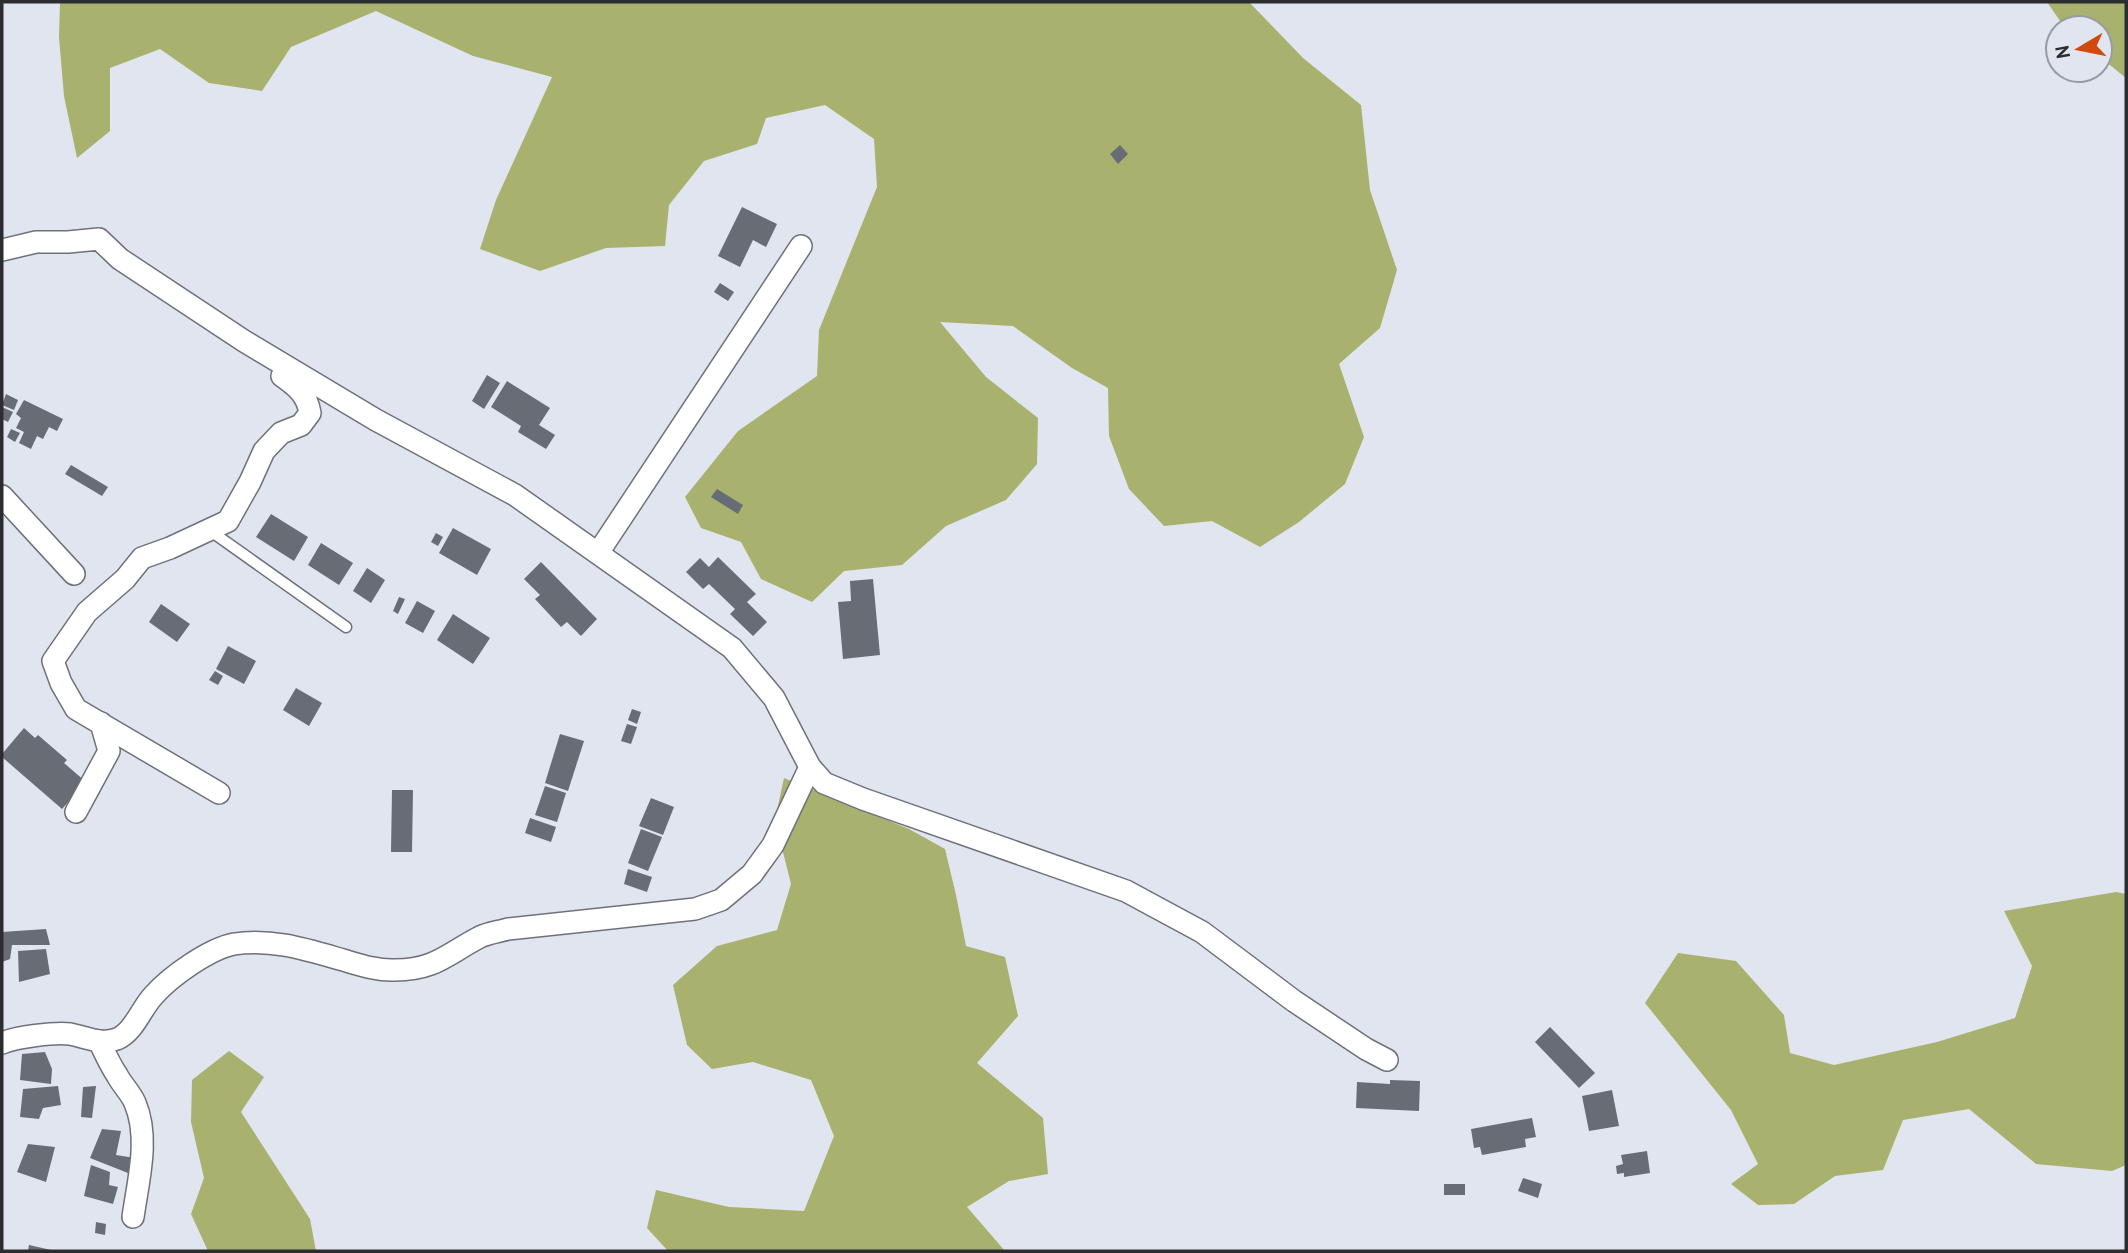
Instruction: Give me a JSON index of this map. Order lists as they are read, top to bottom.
{
  "north": "left"
}
